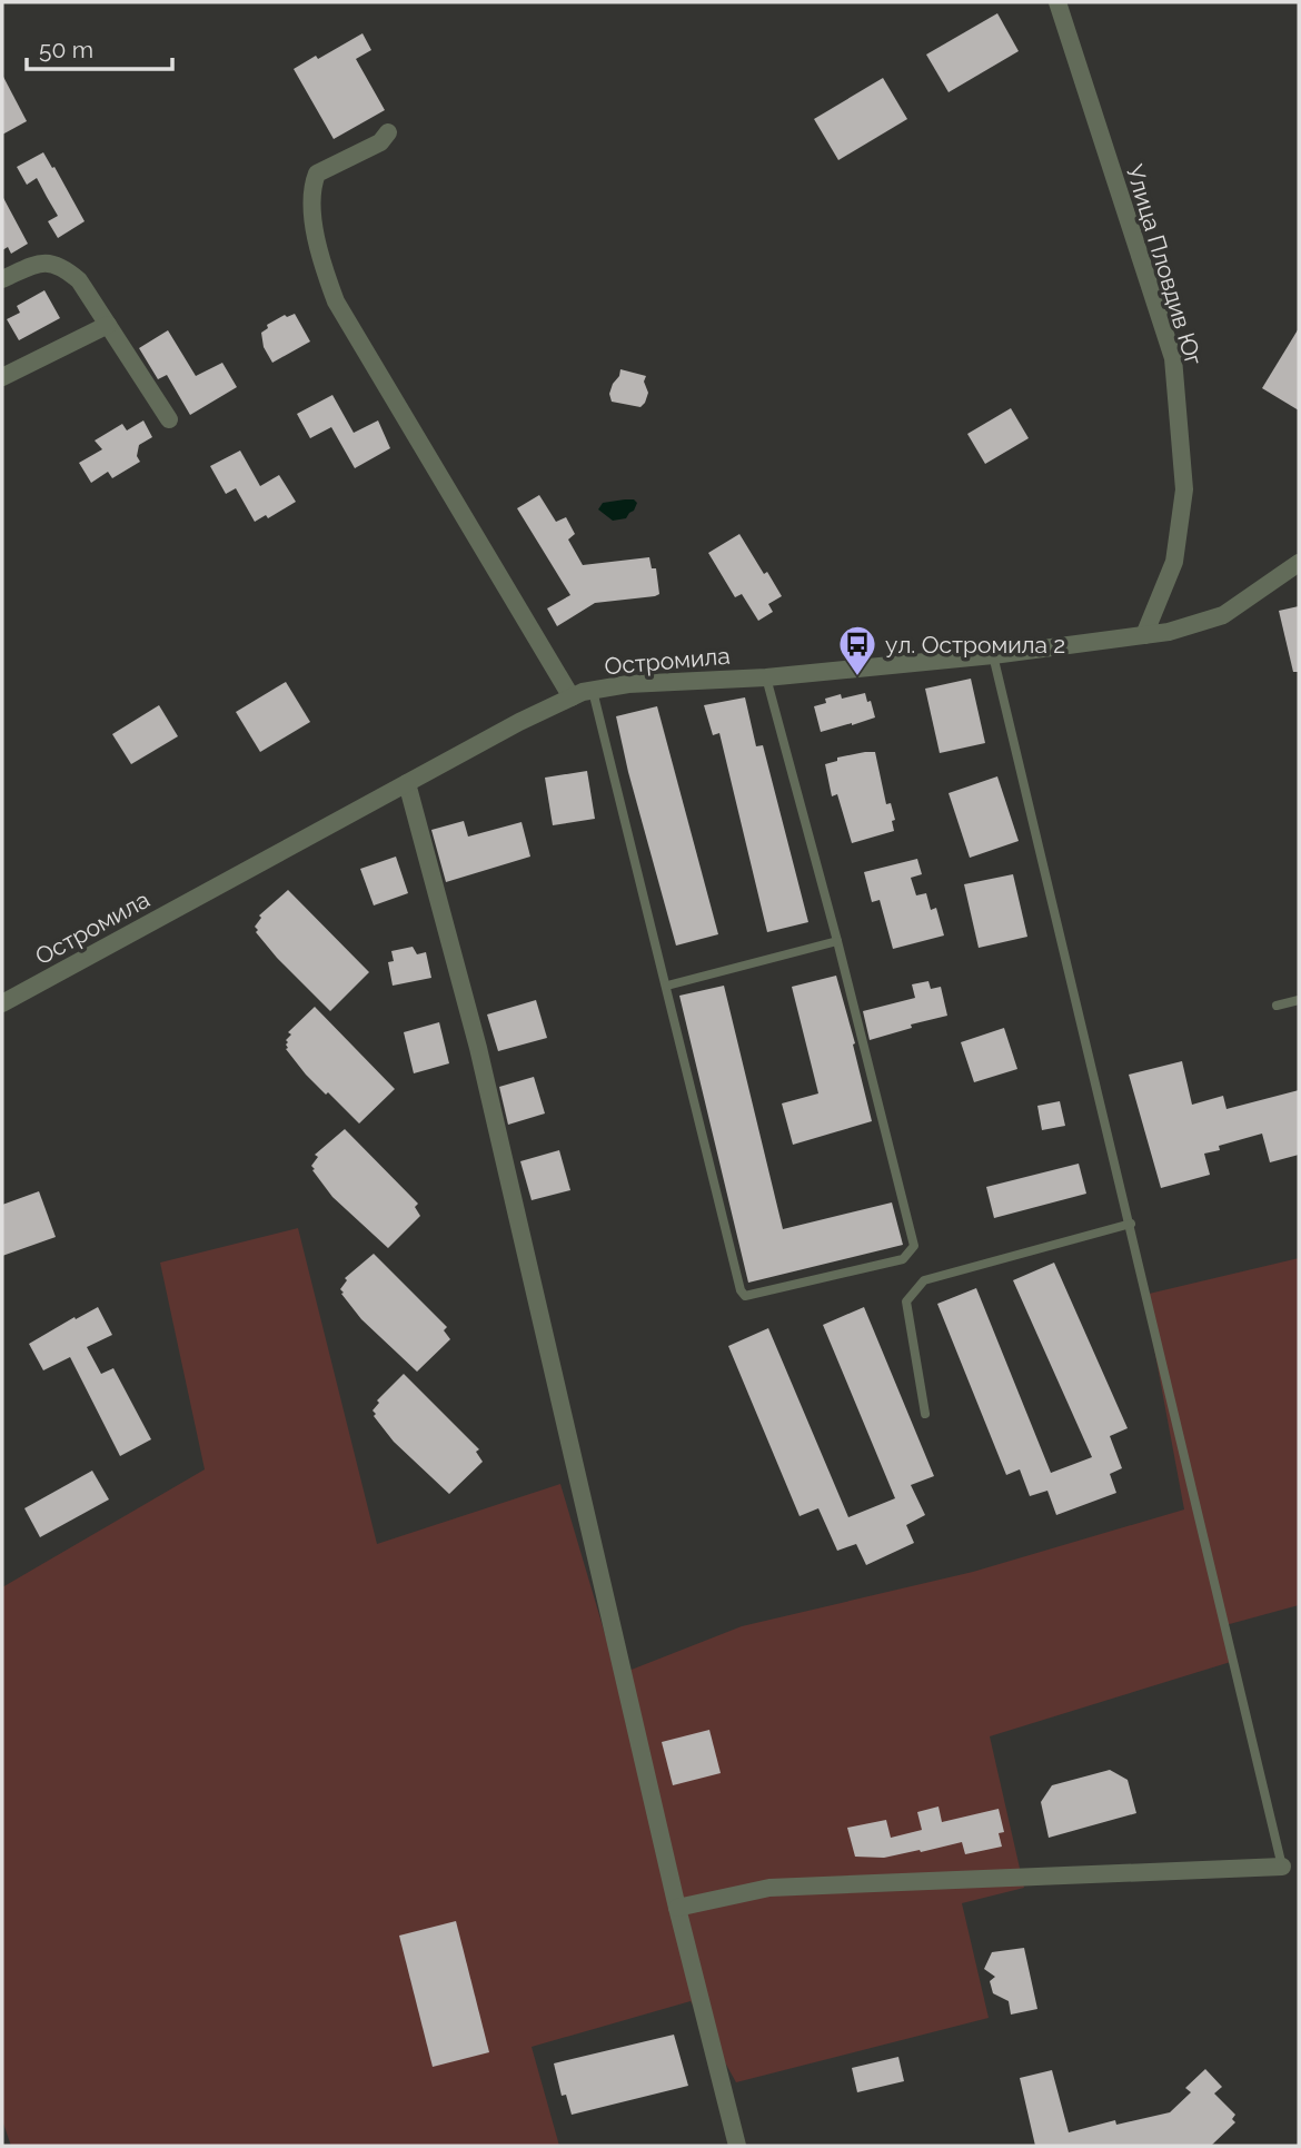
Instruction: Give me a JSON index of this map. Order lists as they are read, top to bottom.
{
  "streets": {
    "street": ["Улица Пловдив Юг", "Остромила"]
  },
  "crossings": [
    ["Улица Пловдив Юг", "Остромила"]
  ],
  "places": {
    "bus stop": ["ул. Остромила 2"]
  },
  "scale_bar": "50 m"
}
